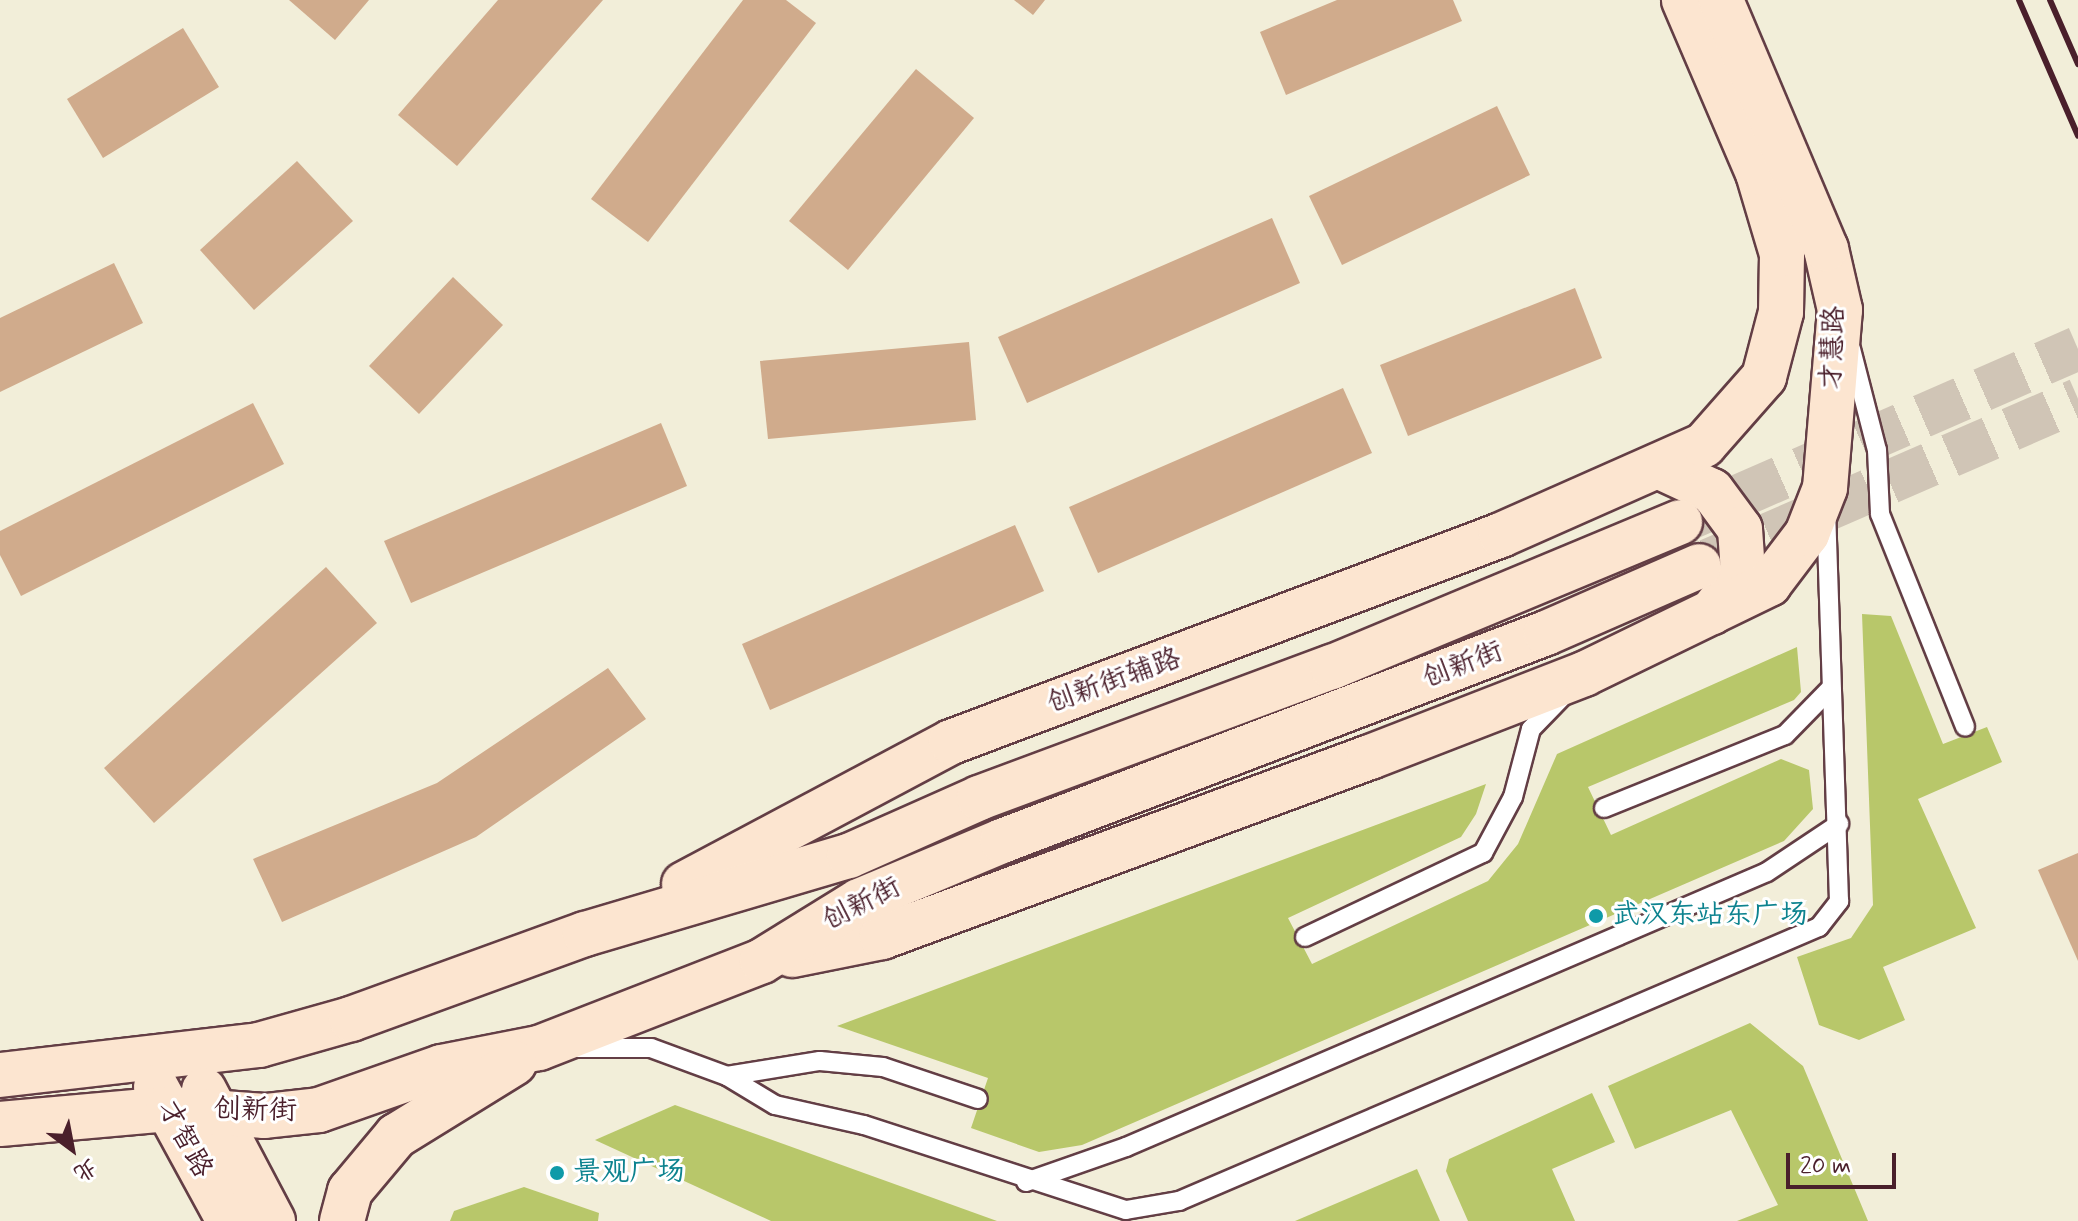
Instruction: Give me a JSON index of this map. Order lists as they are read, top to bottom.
{
  "streets": {
    "street": [
      "才慧路",
      "创新街",
      "创新街辅路",
      "才智路"
    ]
  },
  "crossings": [
    ["才慧路", "创新街辅路"],
    ["创新街", "创新街辅路"],
    ["创新街", "才智路"]
  ],
  "places": ["武汉东站东广场", "景观广场"],
  "scale_bar": "20 m",
  "north": "bottom right"
}
